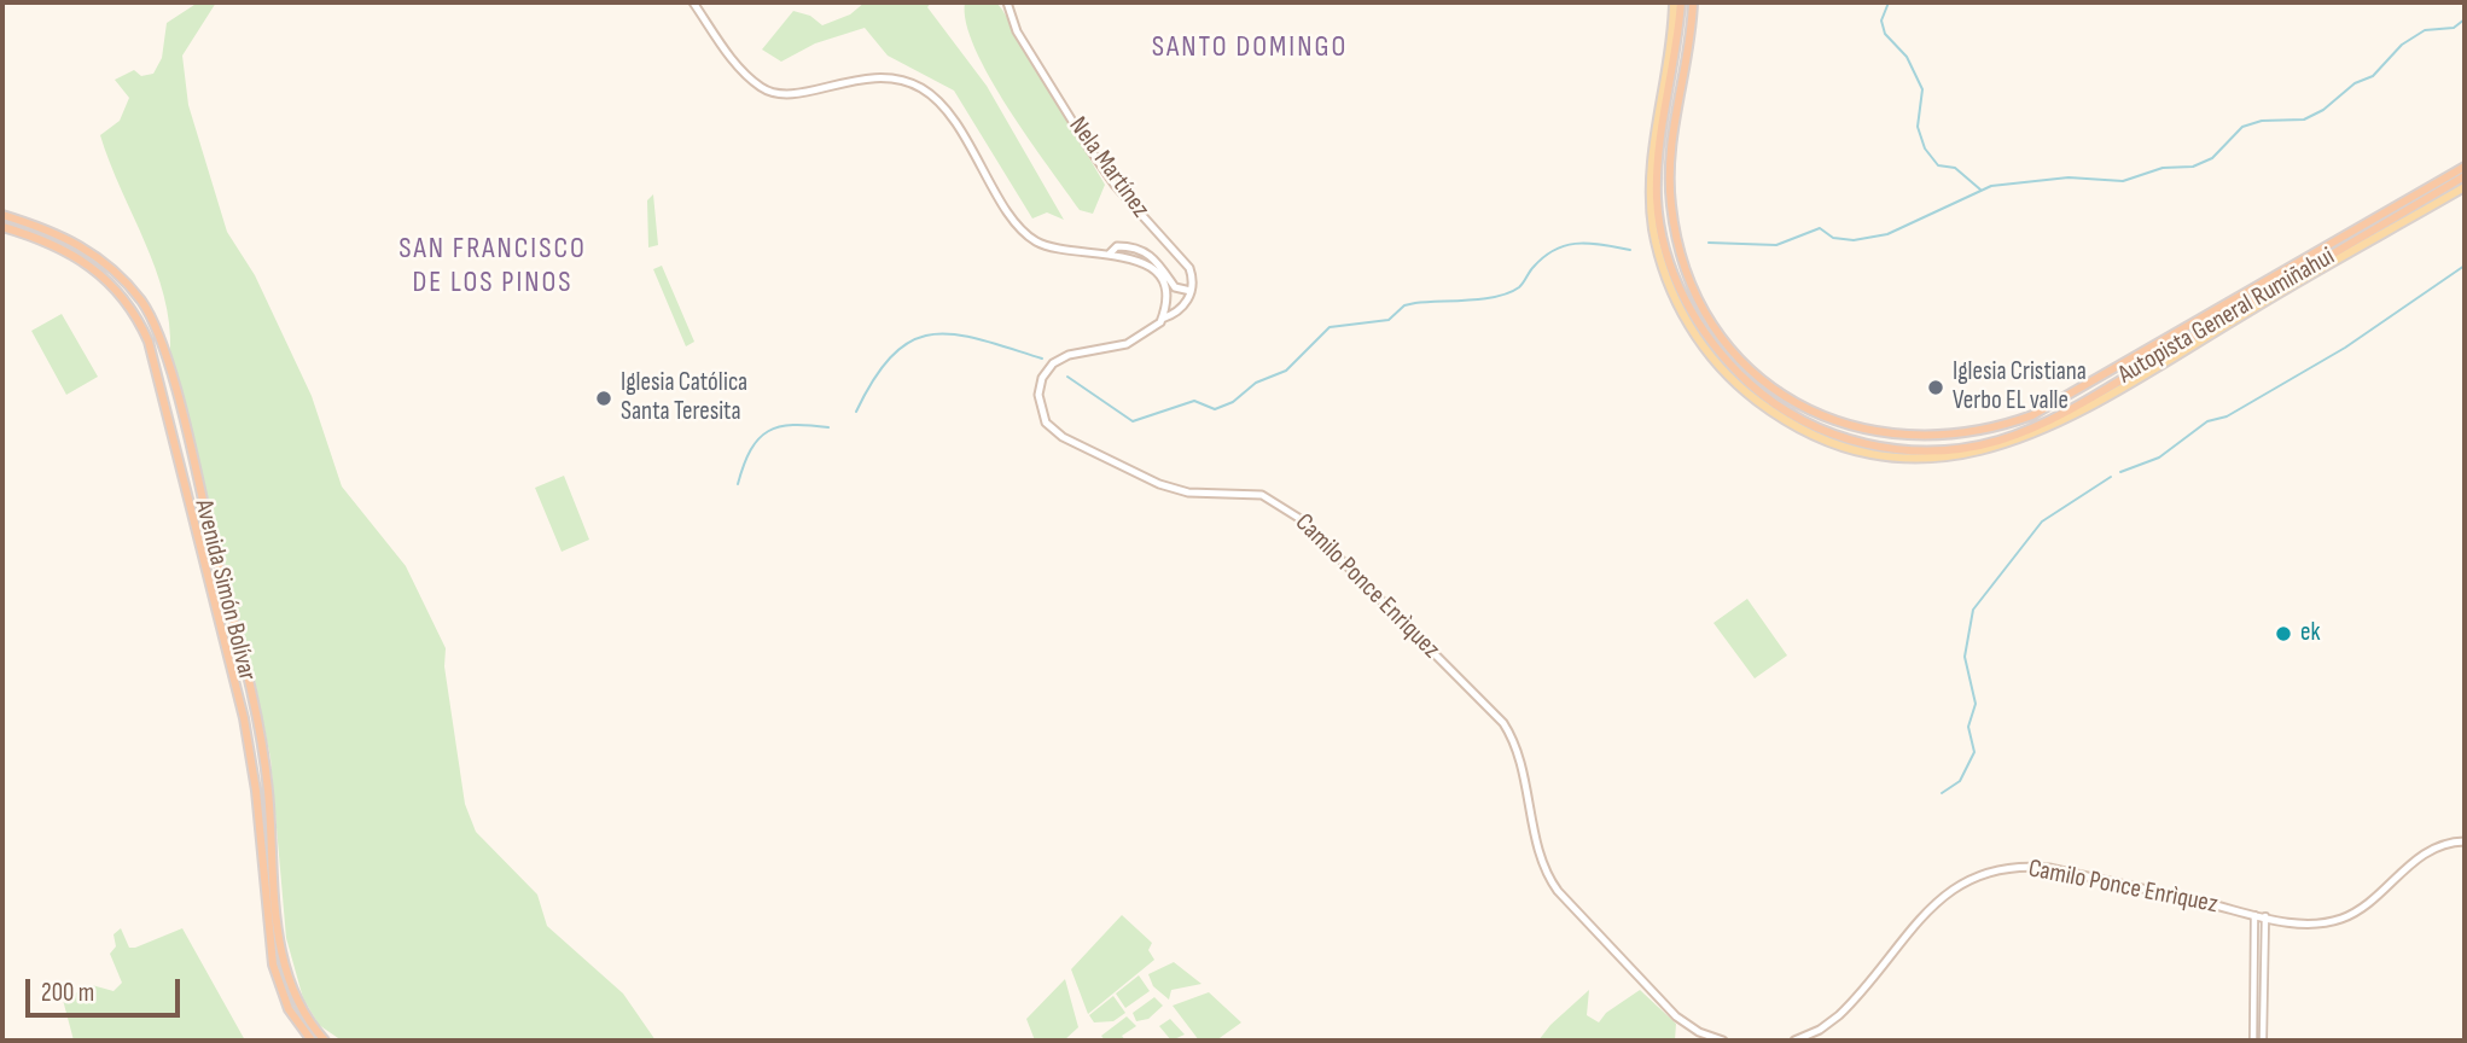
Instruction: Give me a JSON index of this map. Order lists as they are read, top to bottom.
{
  "streets": {
    "highway": ["Autopista General Rumiñahui", "Avenida Simón Bolívar"],
    "main road": ["Nela Martínez", "Camilo Ponce Enrìquez"]
  },
  "districts": ["SANTO DOMINGO", "SAN FRANCISCO DE LOS PINOS"],
  "places": ["Iglesia Cristiana Verbo EL valle", "Iglesia Católica Santa Teresita", "ek"],
  "scale_bar": "200 m"
}
